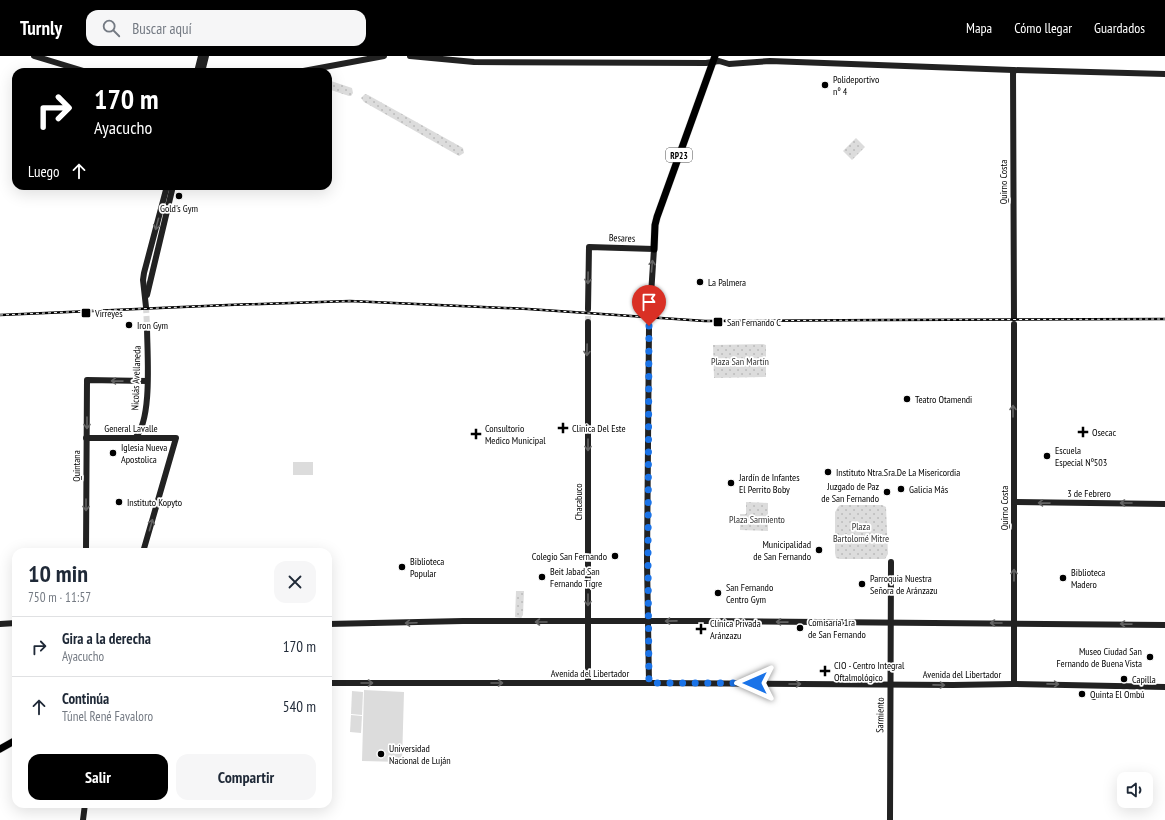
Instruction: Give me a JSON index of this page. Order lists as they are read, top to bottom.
{
  "streets": {
    "main road": [
      "RP23",
      "Quirno Costa",
      "Besares",
      "Nicolás Avellaneda",
      "General Lavalle",
      "Quintana",
      "3 de Febrero",
      "Chacabuco",
      "Avenida del Libertador",
      "Sarmiento"
    ]
  },
  "crossings": [
    ["RP23", "Besares"],
    ["Quirno Costa", "3 de Febrero"],
    ["Quirno Costa", "Avenida del Libertador"],
    ["Nicolás Avellaneda", "General Lavalle"],
    ["Nicolás Avellaneda", "Quintana"],
    ["General Lavalle", "Quintana"],
    ["Chacabuco", "Avenida del Libertador"],
    ["Avenida del Libertador", "Sarmiento"]
  ],
  "one_way": [
    "Quirno Costa",
    "3 de Febrero",
    "Chacabuco",
    "Avenida del Libertador"
  ],
  "parks": ["Plaza San Martín", "Plaza Sarmiento", "Plaza Bartolomé Mitre"],
  "places": {
    "other": [
      "Polideportivo nº 4",
      "Gold's Gym",
      "La Palmera",
      "Iron Gym",
      "Teatro Otamendi",
      "Iglesia Nueva Apostolica",
      "Escuela Especial Nº503",
      "Instituto Ntra.Sra.De La Misericordia",
      "Jardín de Infantes El Perrito Boby",
      "Galicia Más",
      "Juzgado de Paz de San Fernando",
      "Instituto Kopyto",
      "Municipalidad de San Fernando",
      "Colegio San Fernando",
      "Biblioteca Popular",
      "Beit Jabad San Fernando Tigre",
      "Biblioteca Madero",
      "Parroquia Nuestra Señora de Aránzazu",
      "San Fernando Centro Gym",
      "Comisaría 1ra de San Fernando",
      "Museo Ciudad San Fernando de Buena Vista",
      "Capilla",
      "Quinta El Ombú",
      "Universidad Nacional de Luján"
    ],
    "transit": ["Virreyes", "San Fernando C"],
    "health": [
      "Clinica Del Este",
      "Osecac",
      "Consultorio Medico Municipal",
      "Clínica Privada Aránzazu",
      "CIO - Centro Integral Oftalmológico"
    ]
  },
  "page": {
    "header": "Turnly",
    "search": "Buscar aquí",
    "nav": ["Mapa", "Cómo llegar", "Guardados"],
    "turn": ["170 m", "Ayacucho"],
    "then": "Luego",
    "heading": ["10 min", "750 m · 11:57"],
    "list": [
      {
        "name": "Gira a la derecha",
        "note": "Ayacucho",
        "value": "170 m"
      },
      {
        "name": "Continúa",
        "note": "Túnel René Favaloro",
        "value": "540 m"
      }
    ],
    "buttons": ["Salir", "Compartir"]
  }
}
